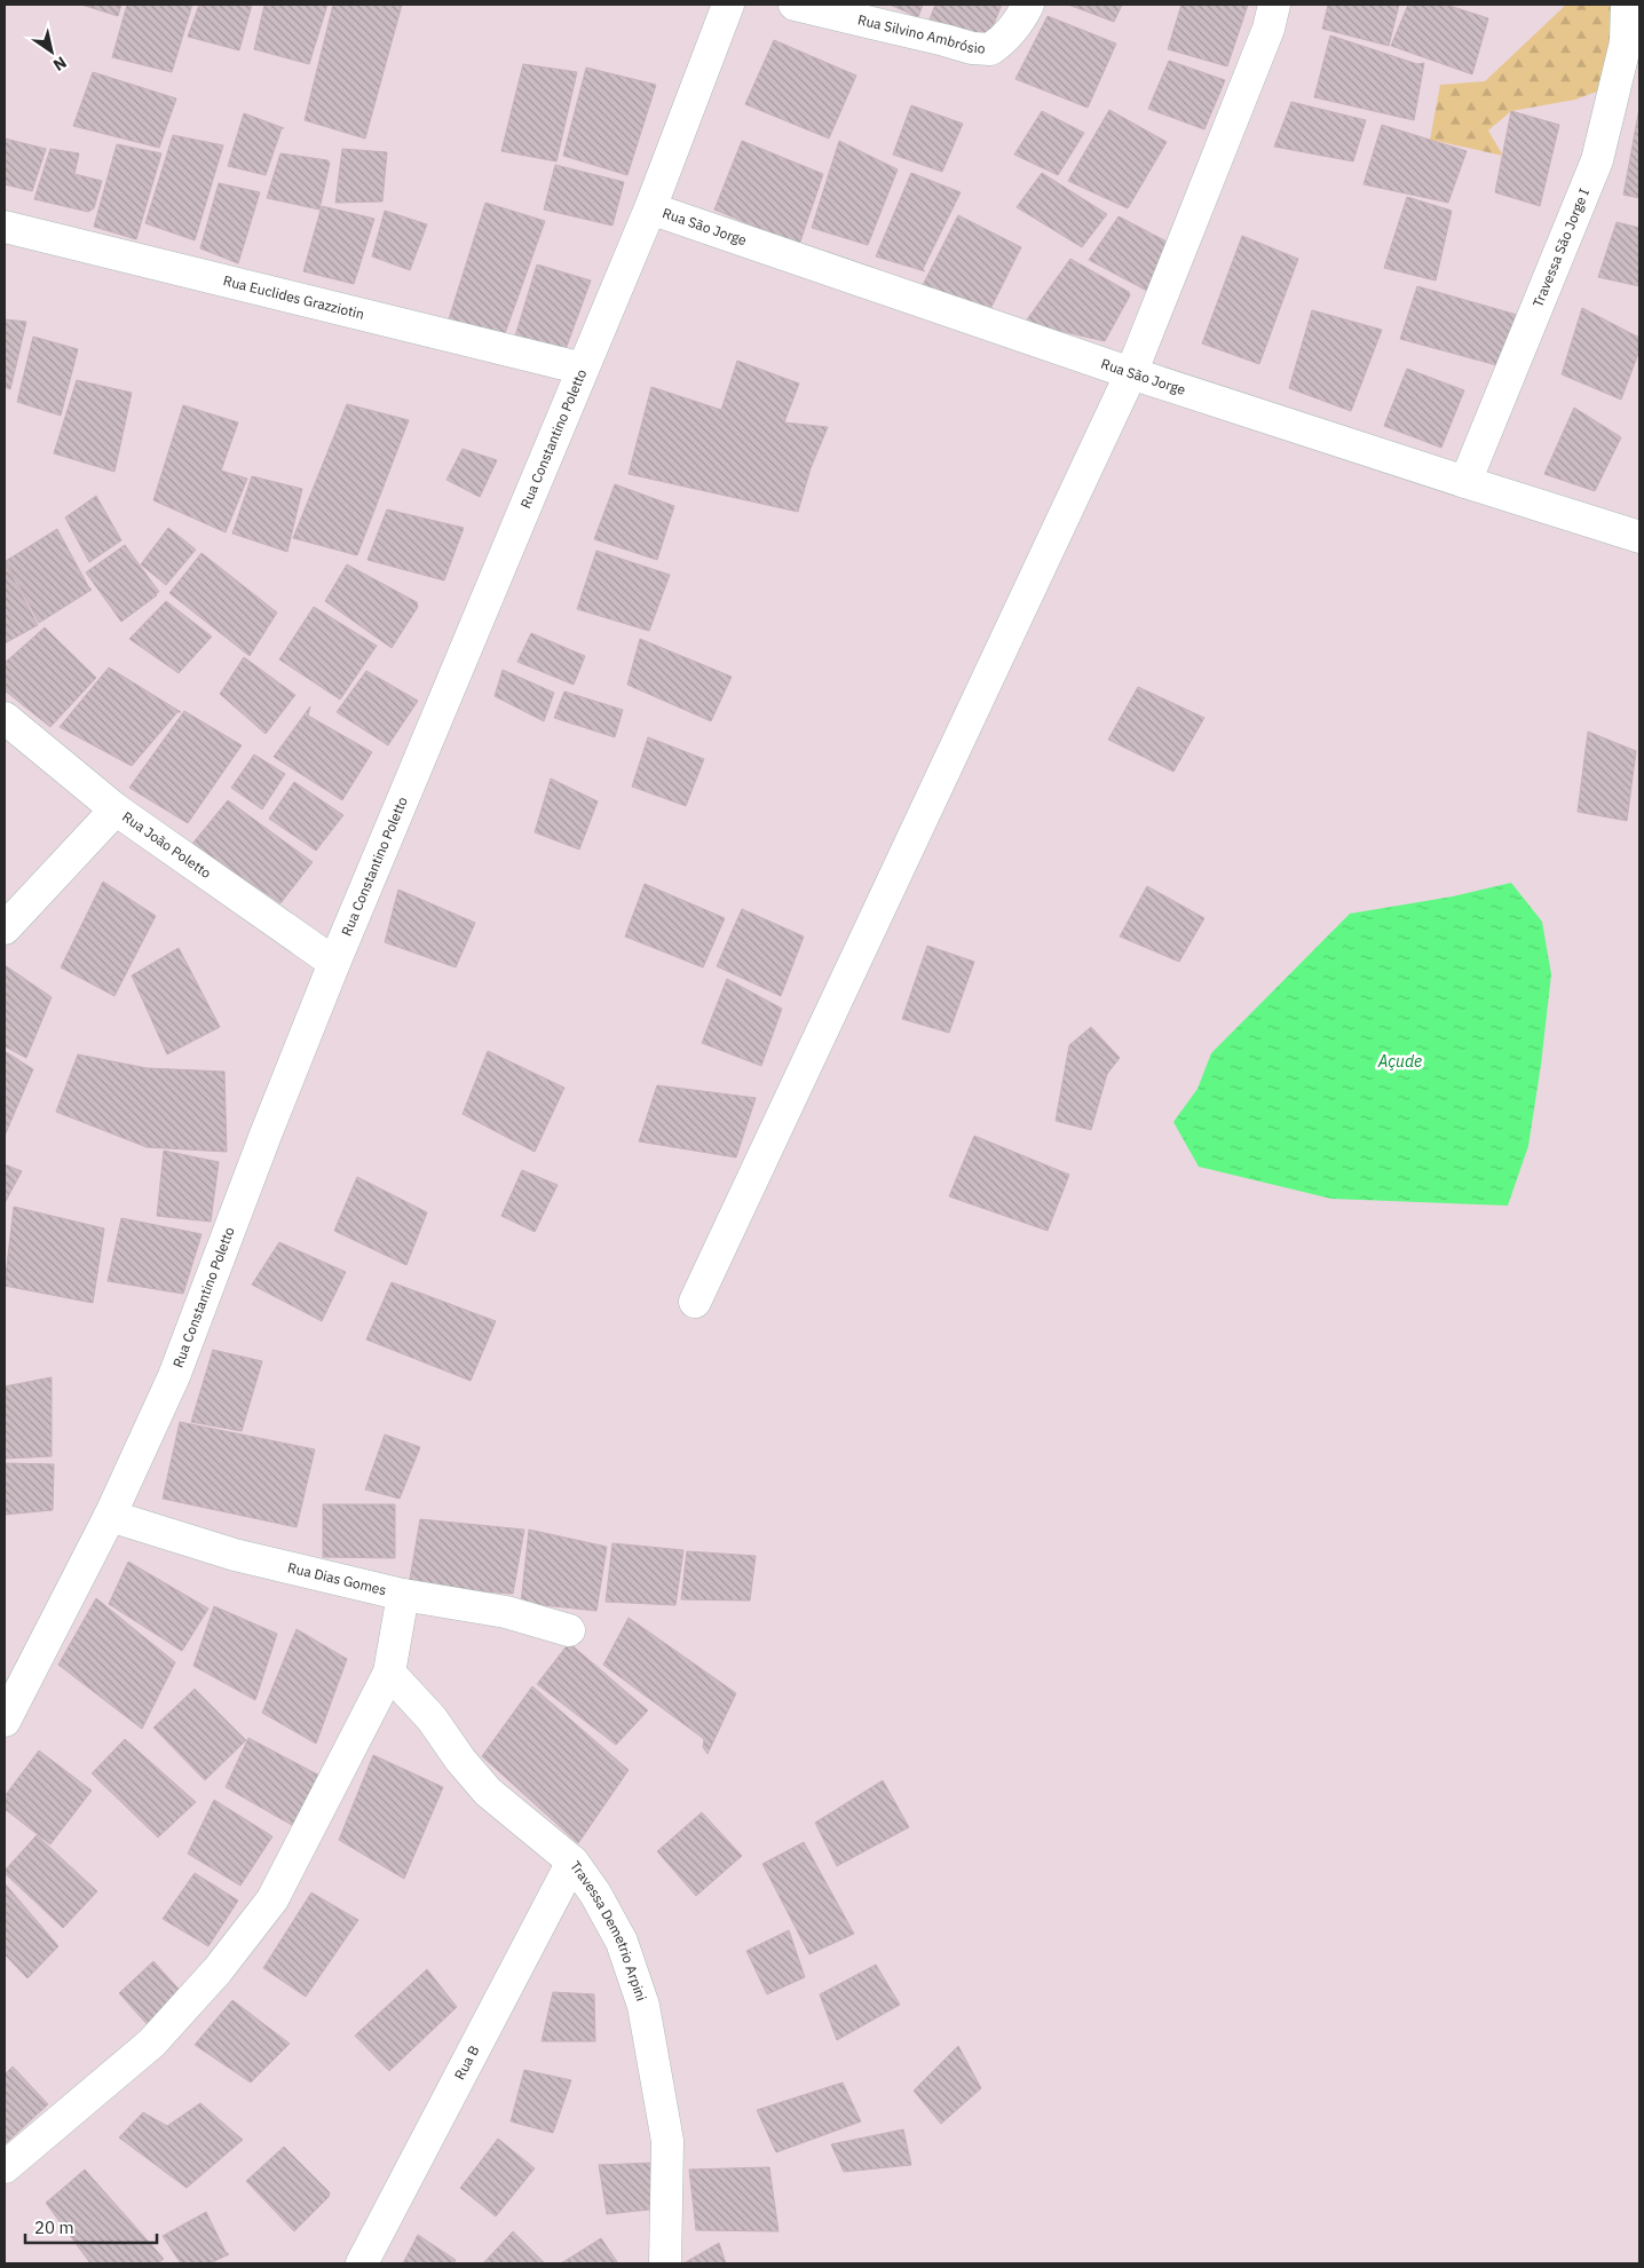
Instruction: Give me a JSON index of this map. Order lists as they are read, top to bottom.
{
  "streets": {
    "street": [
      "Rua Silvino Ambrósio",
      "Rua São Jorge",
      "Travessa São Jorge I",
      "Rua Euclides Grazziotin",
      "Rua Constantino Poletto",
      "Rua João Poletto",
      "Rua Dias Gomes",
      "Travessa Demetrio Arpini",
      "Rua B"
    ]
  },
  "crossings": [
    ["Rua São Jorge", "Travessa São Jorge I"],
    ["Rua São Jorge", "Rua Constantino Poletto"],
    ["Rua Euclides Grazziotin", "Rua Constantino Poletto"],
    ["Rua Constantino Poletto", "Rua João Poletto"],
    ["Rua Constantino Poletto", "Rua Dias Gomes"],
    ["Travessa Demetrio Arpini", "Rua B"]
  ],
  "water": ["Açude"],
  "scale_bar": "20 m",
  "north": "bottom right"
}
